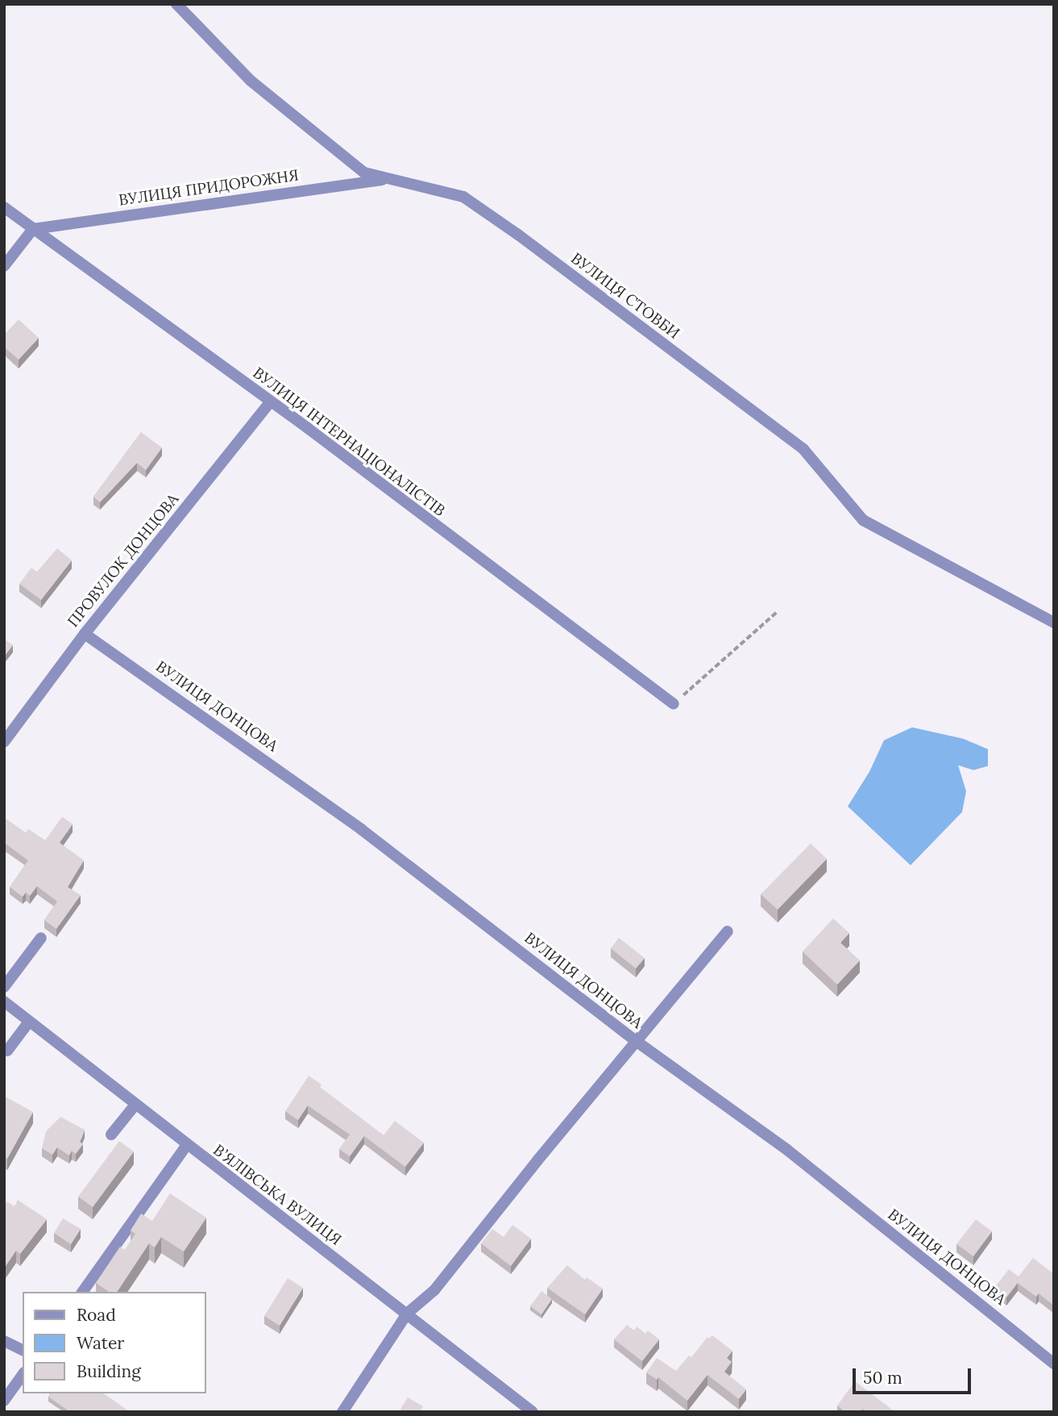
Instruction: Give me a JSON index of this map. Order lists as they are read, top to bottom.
{
  "streets": {
    "street": [
      "ВУЛИЦЯ ПРИДОРОЖНЯ",
      "ВУЛИЦЯ СТОВБИ",
      "ВУЛИЦЯ ІНТЕРНАЦІОНАЛІСТІВ",
      "ПРОВУЛОК ДОНЦОВА",
      "ВУЛИЦЯ ДОНЦОВА",
      "В’ЯЛІВСЬКА ВУЛИЦЯ"
    ]
  },
  "crossings": [
    ["ВУЛИЦЯ ПРИДОРОЖНЯ", "ВУЛИЦЯ СТОВБИ"],
    ["ВУЛИЦЯ ПРИДОРОЖНЯ", "ВУЛИЦЯ ІНТЕРНАЦІОНАЛІСТІВ"],
    ["ВУЛИЦЯ ІНТЕРНАЦІОНАЛІСТІВ", "ПРОВУЛОК ДОНЦОВА"],
    ["ПРОВУЛОК ДОНЦОВА", "ВУЛИЦЯ ДОНЦОВА"]
  ],
  "legend": ["Road", "Water", "Building"],
  "scale_bar": "50 m"
}
